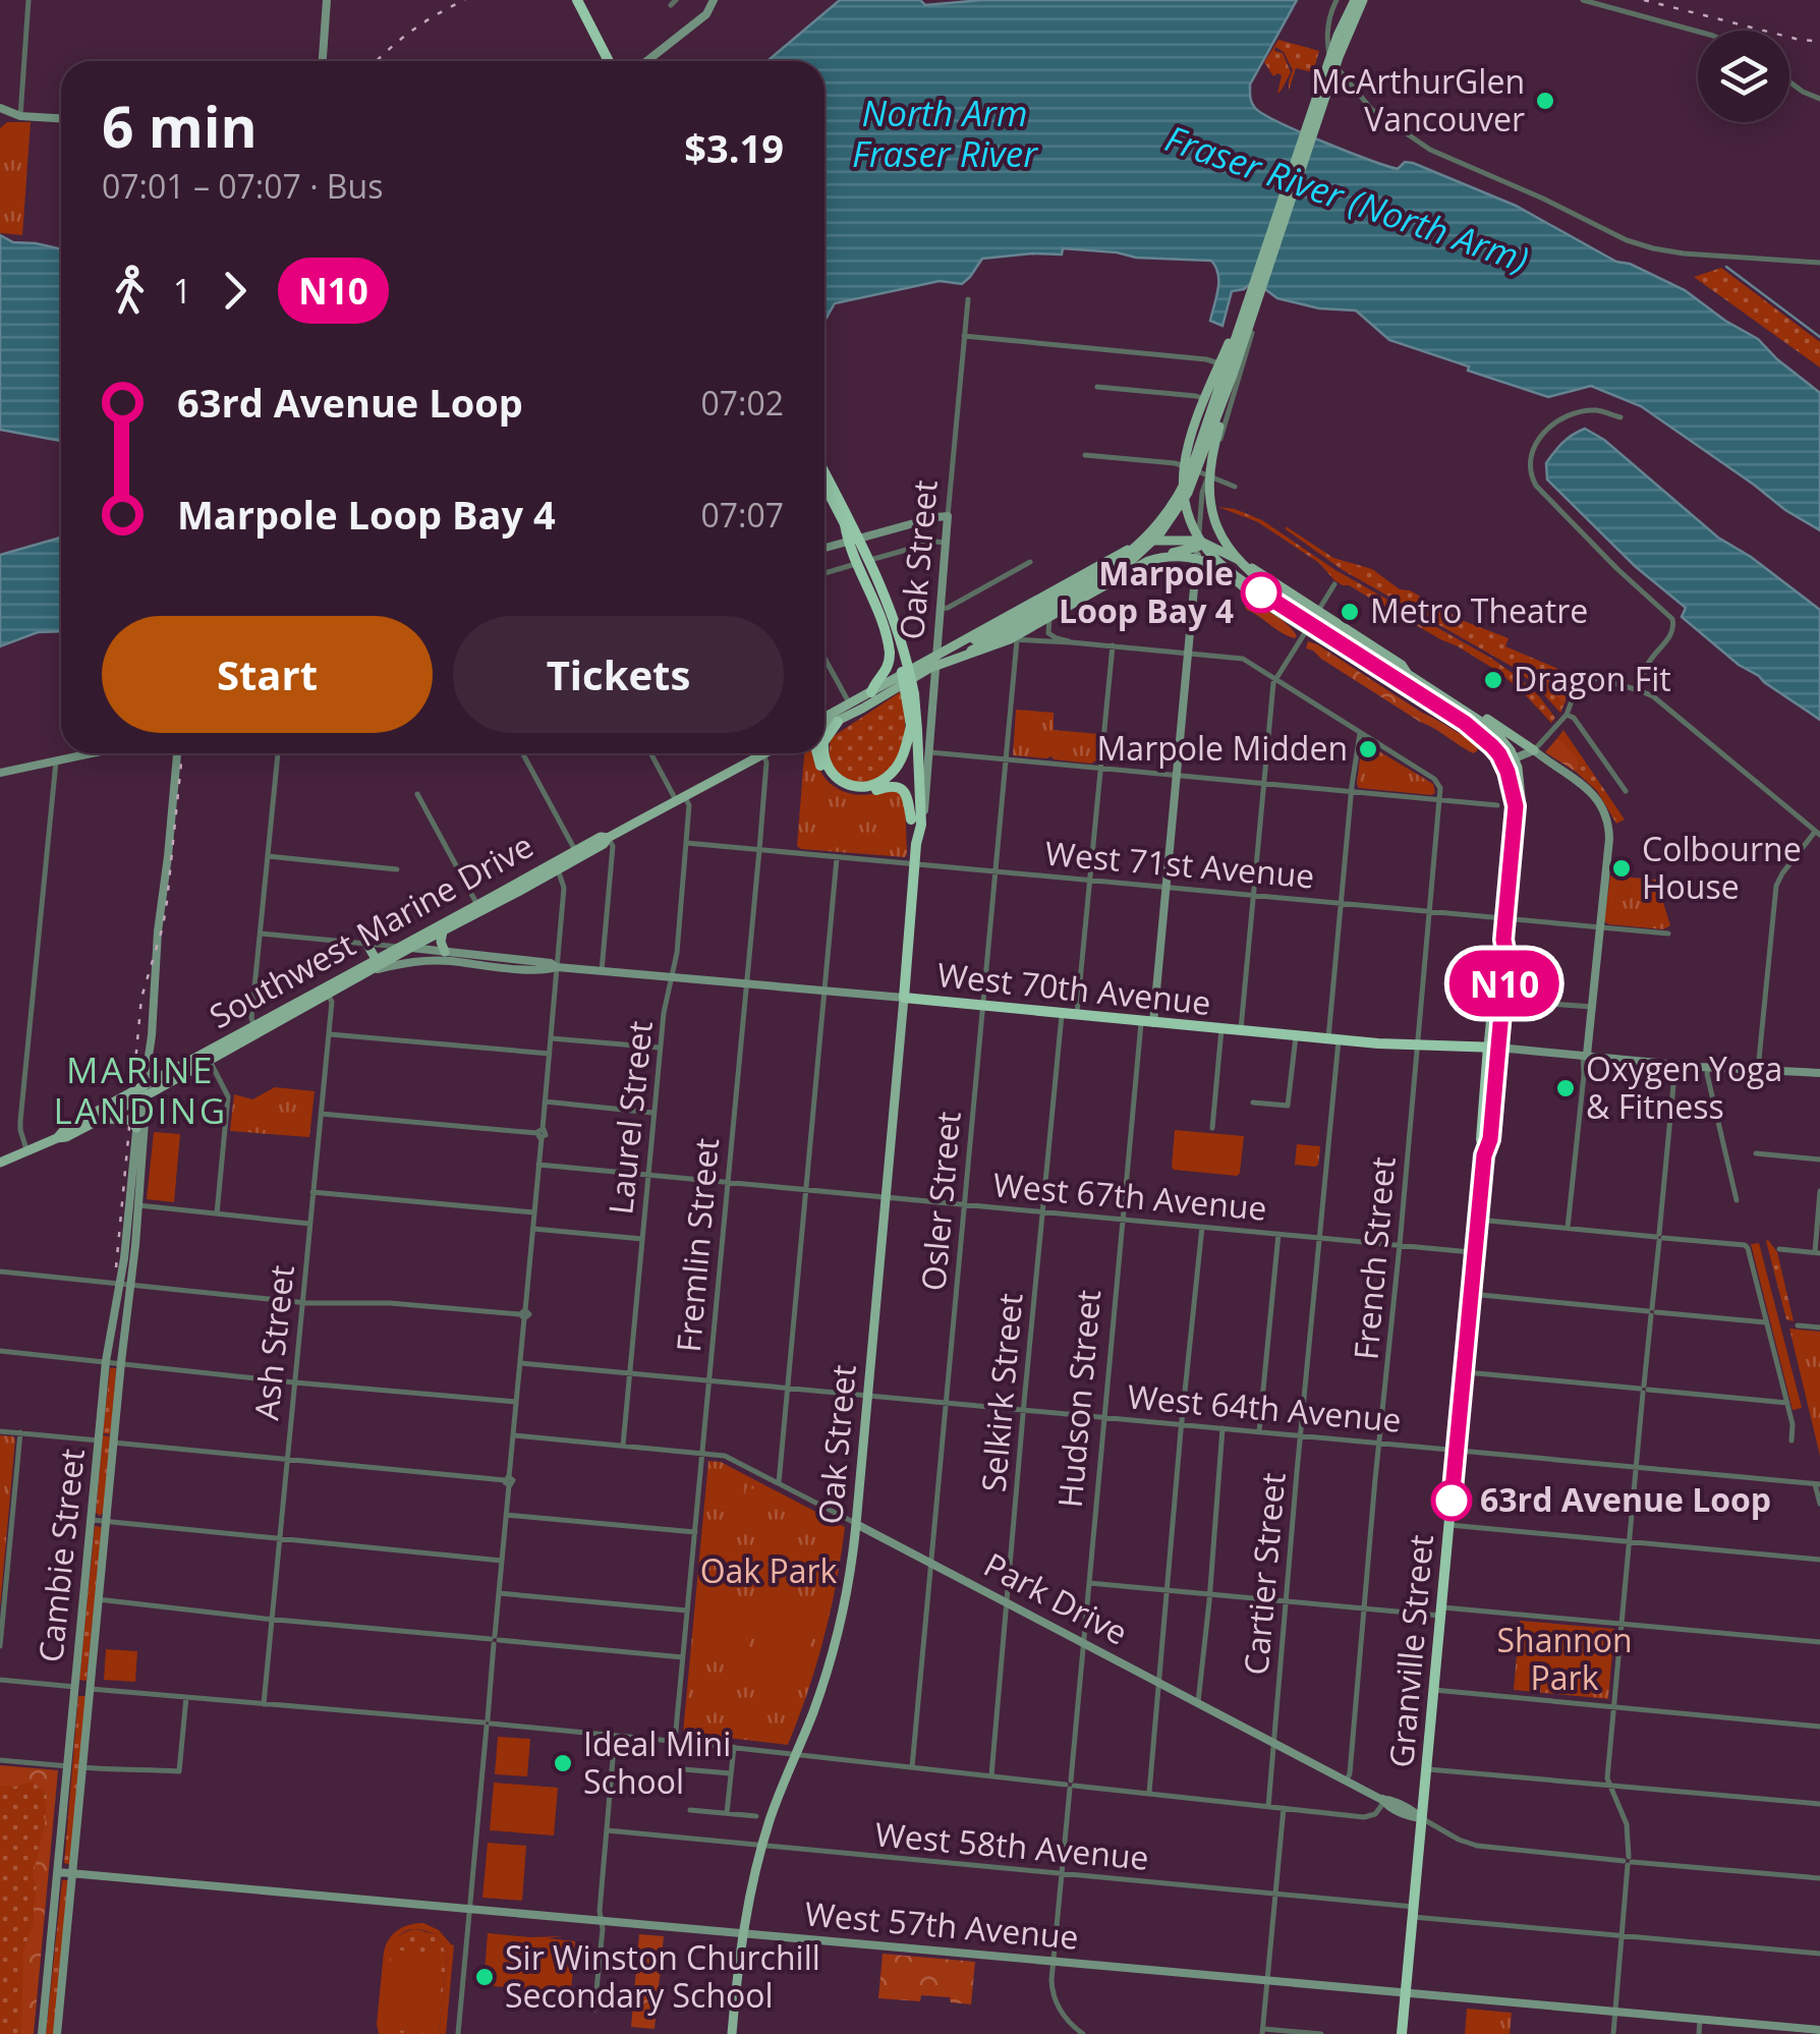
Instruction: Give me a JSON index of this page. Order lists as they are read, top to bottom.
{
  "streets": {
    "highway": ["Oak Street", "West 70th Avenue", "Granville Street"],
    "main road": ["Southwest Marine Drive"],
    "street": [
      "West 71st Avenue",
      "Laurel Street",
      "West 67th Avenue",
      "Osler Street",
      "Fremlin Street",
      "French Street",
      "Ash Street",
      "Selkirk Street",
      "Hudson Street",
      "West 64th Avenue",
      "Cambie Street",
      "Cartier Street",
      "Park Drive",
      "West 58th Avenue",
      "West 57th Avenue"
    ]
  },
  "crossings": [
    ["Oak Street", "West 71st Avenue"],
    ["Oak Street", "West 70th Avenue"],
    ["Oak Street", "West 67th Avenue"],
    ["Oak Street", "West 64th Avenue"],
    ["Oak Street", "Park Drive"],
    ["Oak Street", "West 58th Avenue"],
    ["Oak Street", "West 57th Avenue"],
    ["West 71st Avenue", "Laurel Street"],
    ["West 71st Avenue", "Osler Street"],
    ["West 71st Avenue", "Fremlin Street"],
    ["West 71st Avenue", "French Street"],
    ["West 71st Avenue", "Hudson Street"],
    ["West 71st Avenue", "Cartier Street"],
    ["West 71st Avenue", "Granville Street"],
    ["Southwest Marine Drive", "West 70th Avenue"],
    ["Southwest Marine Drive", "Laurel Street"],
    ["Southwest Marine Drive", "Fremlin Street"],
    ["Southwest Marine Drive", "Ash Street"],
    ["Southwest Marine Drive", "Cambie Street"],
    ["West 70th Avenue", "Laurel Street"],
    ["West 70th Avenue", "Osler Street"],
    ["West 70th Avenue", "Fremlin Street"],
    ["West 70th Avenue", "French Street"],
    ["West 70th Avenue", "Selkirk Street"],
    ["West 70th Avenue", "Hudson Street"],
    ["West 70th Avenue", "Cartier Street"],
    ["West 70th Avenue", "Granville Street"],
    ["Laurel Street", "West 67th Avenue"],
    ["Laurel Street", "West 64th Avenue"],
    ["Laurel Street", "Park Drive"],
    ["West 67th Avenue", "Osler Street"],
    ["West 67th Avenue", "Fremlin Street"],
    ["West 67th Avenue", "French Street"],
    ["West 67th Avenue", "Selkirk Street"],
    ["West 67th Avenue", "Hudson Street"],
    ["West 67th Avenue", "Cartier Street"],
    ["West 67th Avenue", "Granville Street"],
    ["Osler Street", "West 64th Avenue"],
    ["Osler Street", "Park Drive"],
    ["Fremlin Street", "West 64th Avenue"],
    ["Fremlin Street", "Park Drive"],
    ["French Street", "West 64th Avenue"],
    ["French Street", "Park Drive"],
    ["Selkirk Street", "West 64th Avenue"],
    ["Selkirk Street", "Park Drive"],
    ["Hudson Street", "West 64th Avenue"],
    ["Hudson Street", "Park Drive"],
    ["Hudson Street", "West 58th Avenue"],
    ["Hudson Street", "West 57th Avenue"],
    ["West 64th Avenue", "Cartier Street"],
    ["West 64th Avenue", "Granville Street"],
    ["Cambie Street", "West 57th Avenue"],
    ["Cartier Street", "Park Drive"],
    ["Park Drive", "Granville Street"],
    ["Granville Street", "West 58th Avenue"],
    ["Granville Street", "West 57th Avenue"]
  ],
  "districts": ["MARINE LANDING"],
  "water": ["North Arm Fraser River", "Fraser River (North Arm)"],
  "parks": ["Oak Park", "Shannon Park"],
  "places": [
    "McArthurGlen Vancouver",
    "Marpole Loop Bay 4",
    "Metro Theatre",
    "Dragon Fit",
    "Marpole Midden",
    "Colbourne House",
    "Oxygen Yoga & Fitness",
    "63rd Avenue Loop",
    "Ideal Mini School",
    "Sir Winston Churchill Secondary School"
  ],
  "lines": ["bus line N10"],
  "page": {
    "on_map": "N10",
    "heading": ["6 min", "07:01 – 07:07 · Bus", "$3.19"],
    "legs": ["1", "N10"],
    "list": [
      {
        "name": "63rd Avenue Loop",
        "value": "07:02"
      },
      {
        "name": "Marpole Loop Bay 4",
        "value": "07:07"
      }
    ],
    "buttons": ["Start", "Tickets"]
  }
}
